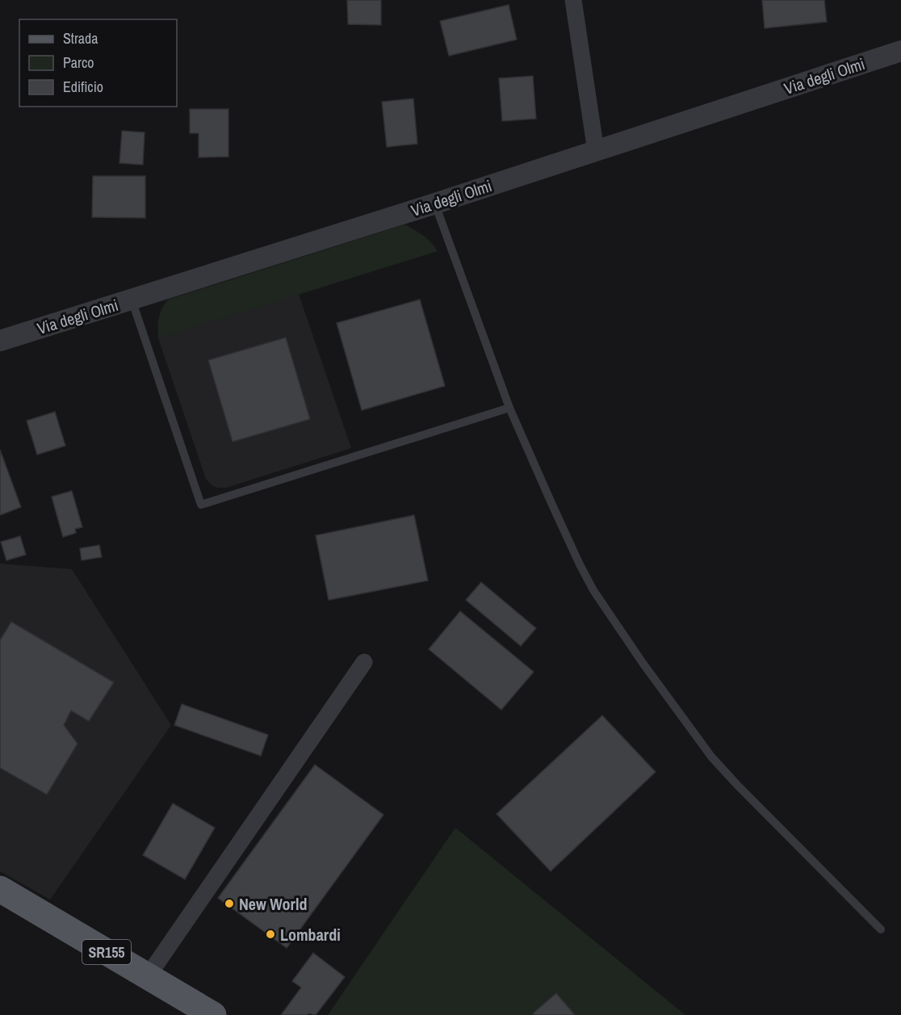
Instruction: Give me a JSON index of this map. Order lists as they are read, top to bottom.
{
  "streets": {
    "main road": ["SR155"],
    "street": ["Via degli Olmi"]
  },
  "places": ["New World", "Lombardi"],
  "legend": ["Strada", "Parco", "Edificio"]
}
